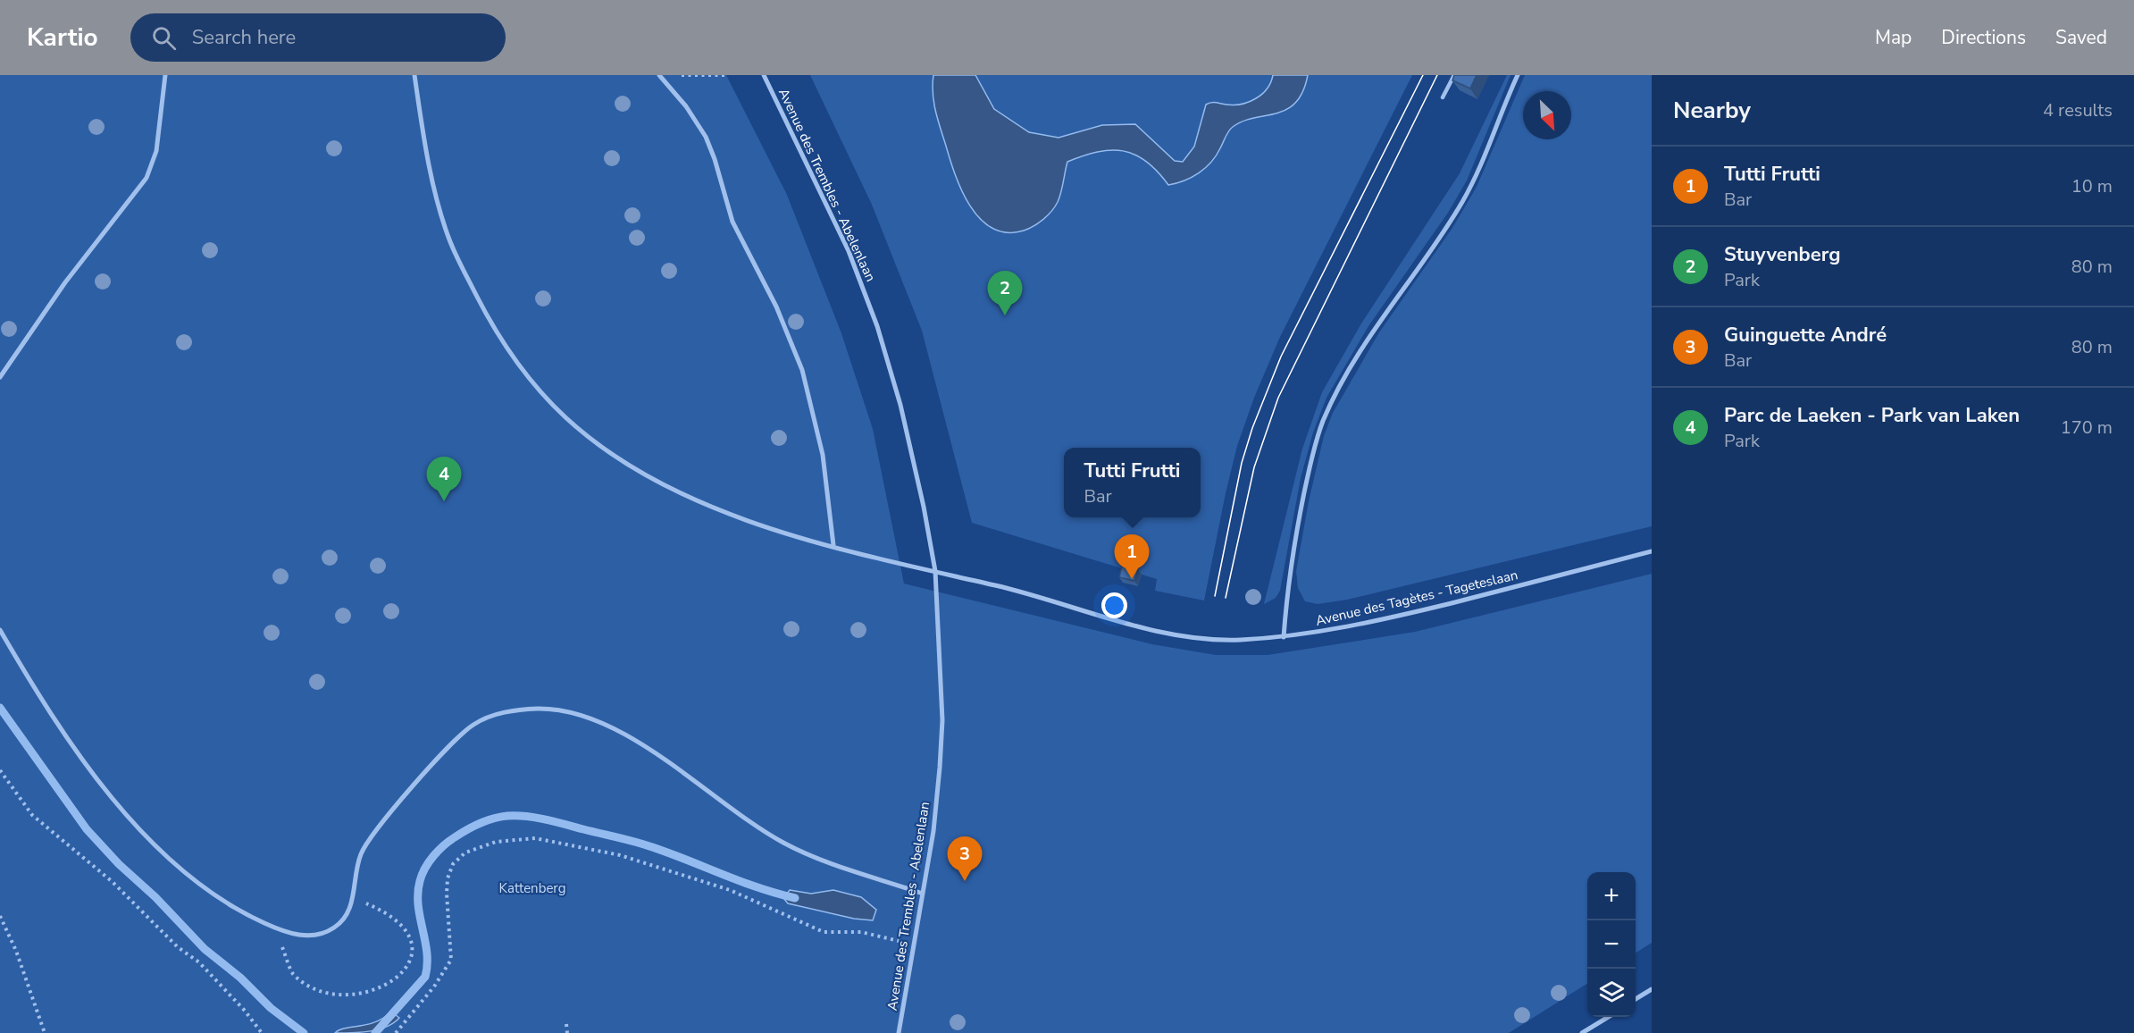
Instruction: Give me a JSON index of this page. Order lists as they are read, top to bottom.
{
  "streets": {
    "street": ["Avenue des Trembles - Abelenlaan", "Avenue des Tagètes - Tageteslaan"]
  },
  "crossings": [
    ["Avenue des Trembles - Abelenlaan", "Avenue des Tagètes - Tageteslaan"]
  ],
  "parks": ["Kattenberg"],
  "north": "bottom right",
  "page": {
    "header": "Kartio",
    "search": "Search here",
    "nav": ["Map", "Directions", "Saved"],
    "heading": ["Nearby", "4 results"],
    "list": [
      {
        "mark": "1",
        "name": "Tutti Frutti",
        "note": "Bar",
        "value": "10 m"
      },
      {
        "mark": "2",
        "name": "Stuyvenberg",
        "note": "Park",
        "value": "80 m"
      },
      {
        "mark": "3",
        "name": "Guinguette André",
        "note": "Bar",
        "value": "80 m"
      },
      {
        "mark": "4",
        "name": "Parc de Laeken - Park van Laken",
        "note": "Park",
        "value": "170 m"
      }
    ],
    "pins": [
      "2",
      "4",
      "1",
      "3"
    ],
    "popup": ["Tutti Frutti", "Bar"],
    "map_buttons": ["+", "−"]
  }
}
